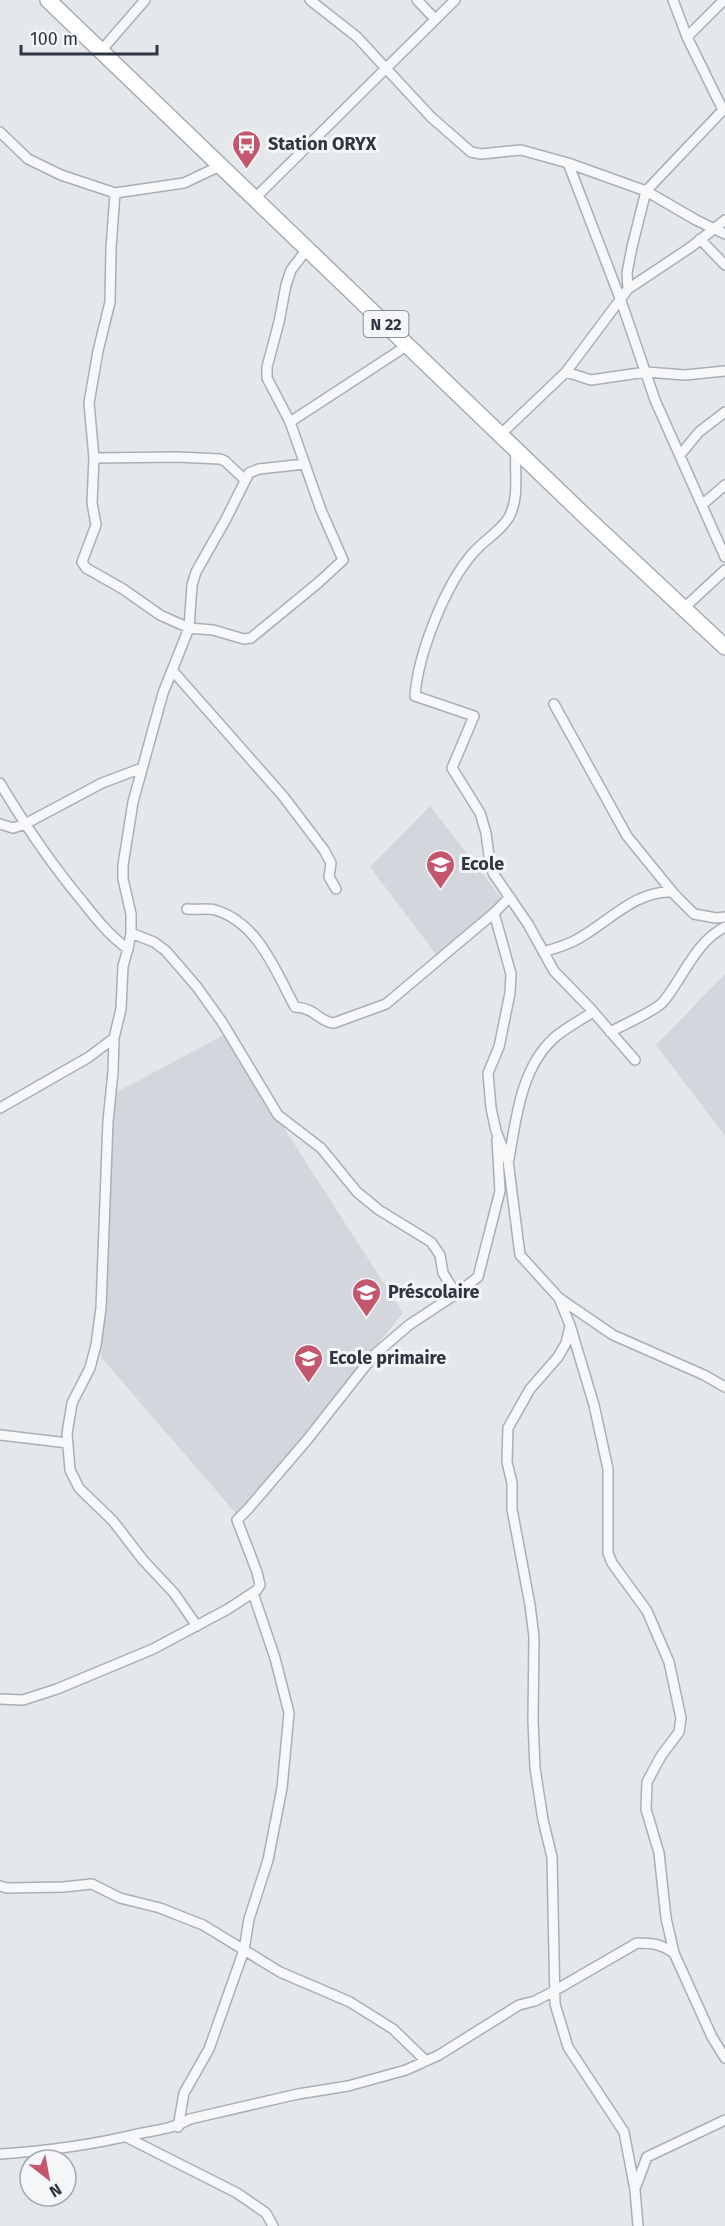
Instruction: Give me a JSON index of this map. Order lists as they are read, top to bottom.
{
  "streets": {
    "main road": ["N 22"]
  },
  "places": {
    "bus stop": ["Station ORYX"],
    "school or university": ["Ecole", "Préscolaire", "Ecole primaire"]
  },
  "scale_bar": "100 m",
  "north": "bottom right"
}
